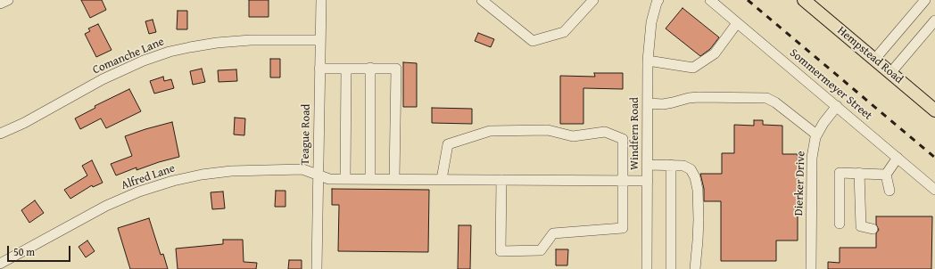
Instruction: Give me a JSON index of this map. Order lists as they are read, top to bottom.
{
  "streets": {
    "main road": ["Hempstead Road"],
    "street": [
      "Comanche Lane",
      "Sommermeyer Street",
      "Windfern Road",
      "Teague Road",
      "Alfred Lane",
      "Dierker Drive"
    ]
  },
  "crossings": [
    ["Comanche Lane", "Teague Road"],
    ["Sommermeyer Street", "Dierker Drive"],
    ["Windfern Road", "Alfred Lane"],
    ["Teague Road", "Alfred Lane"]
  ],
  "scale_bar": "50 m"
}
